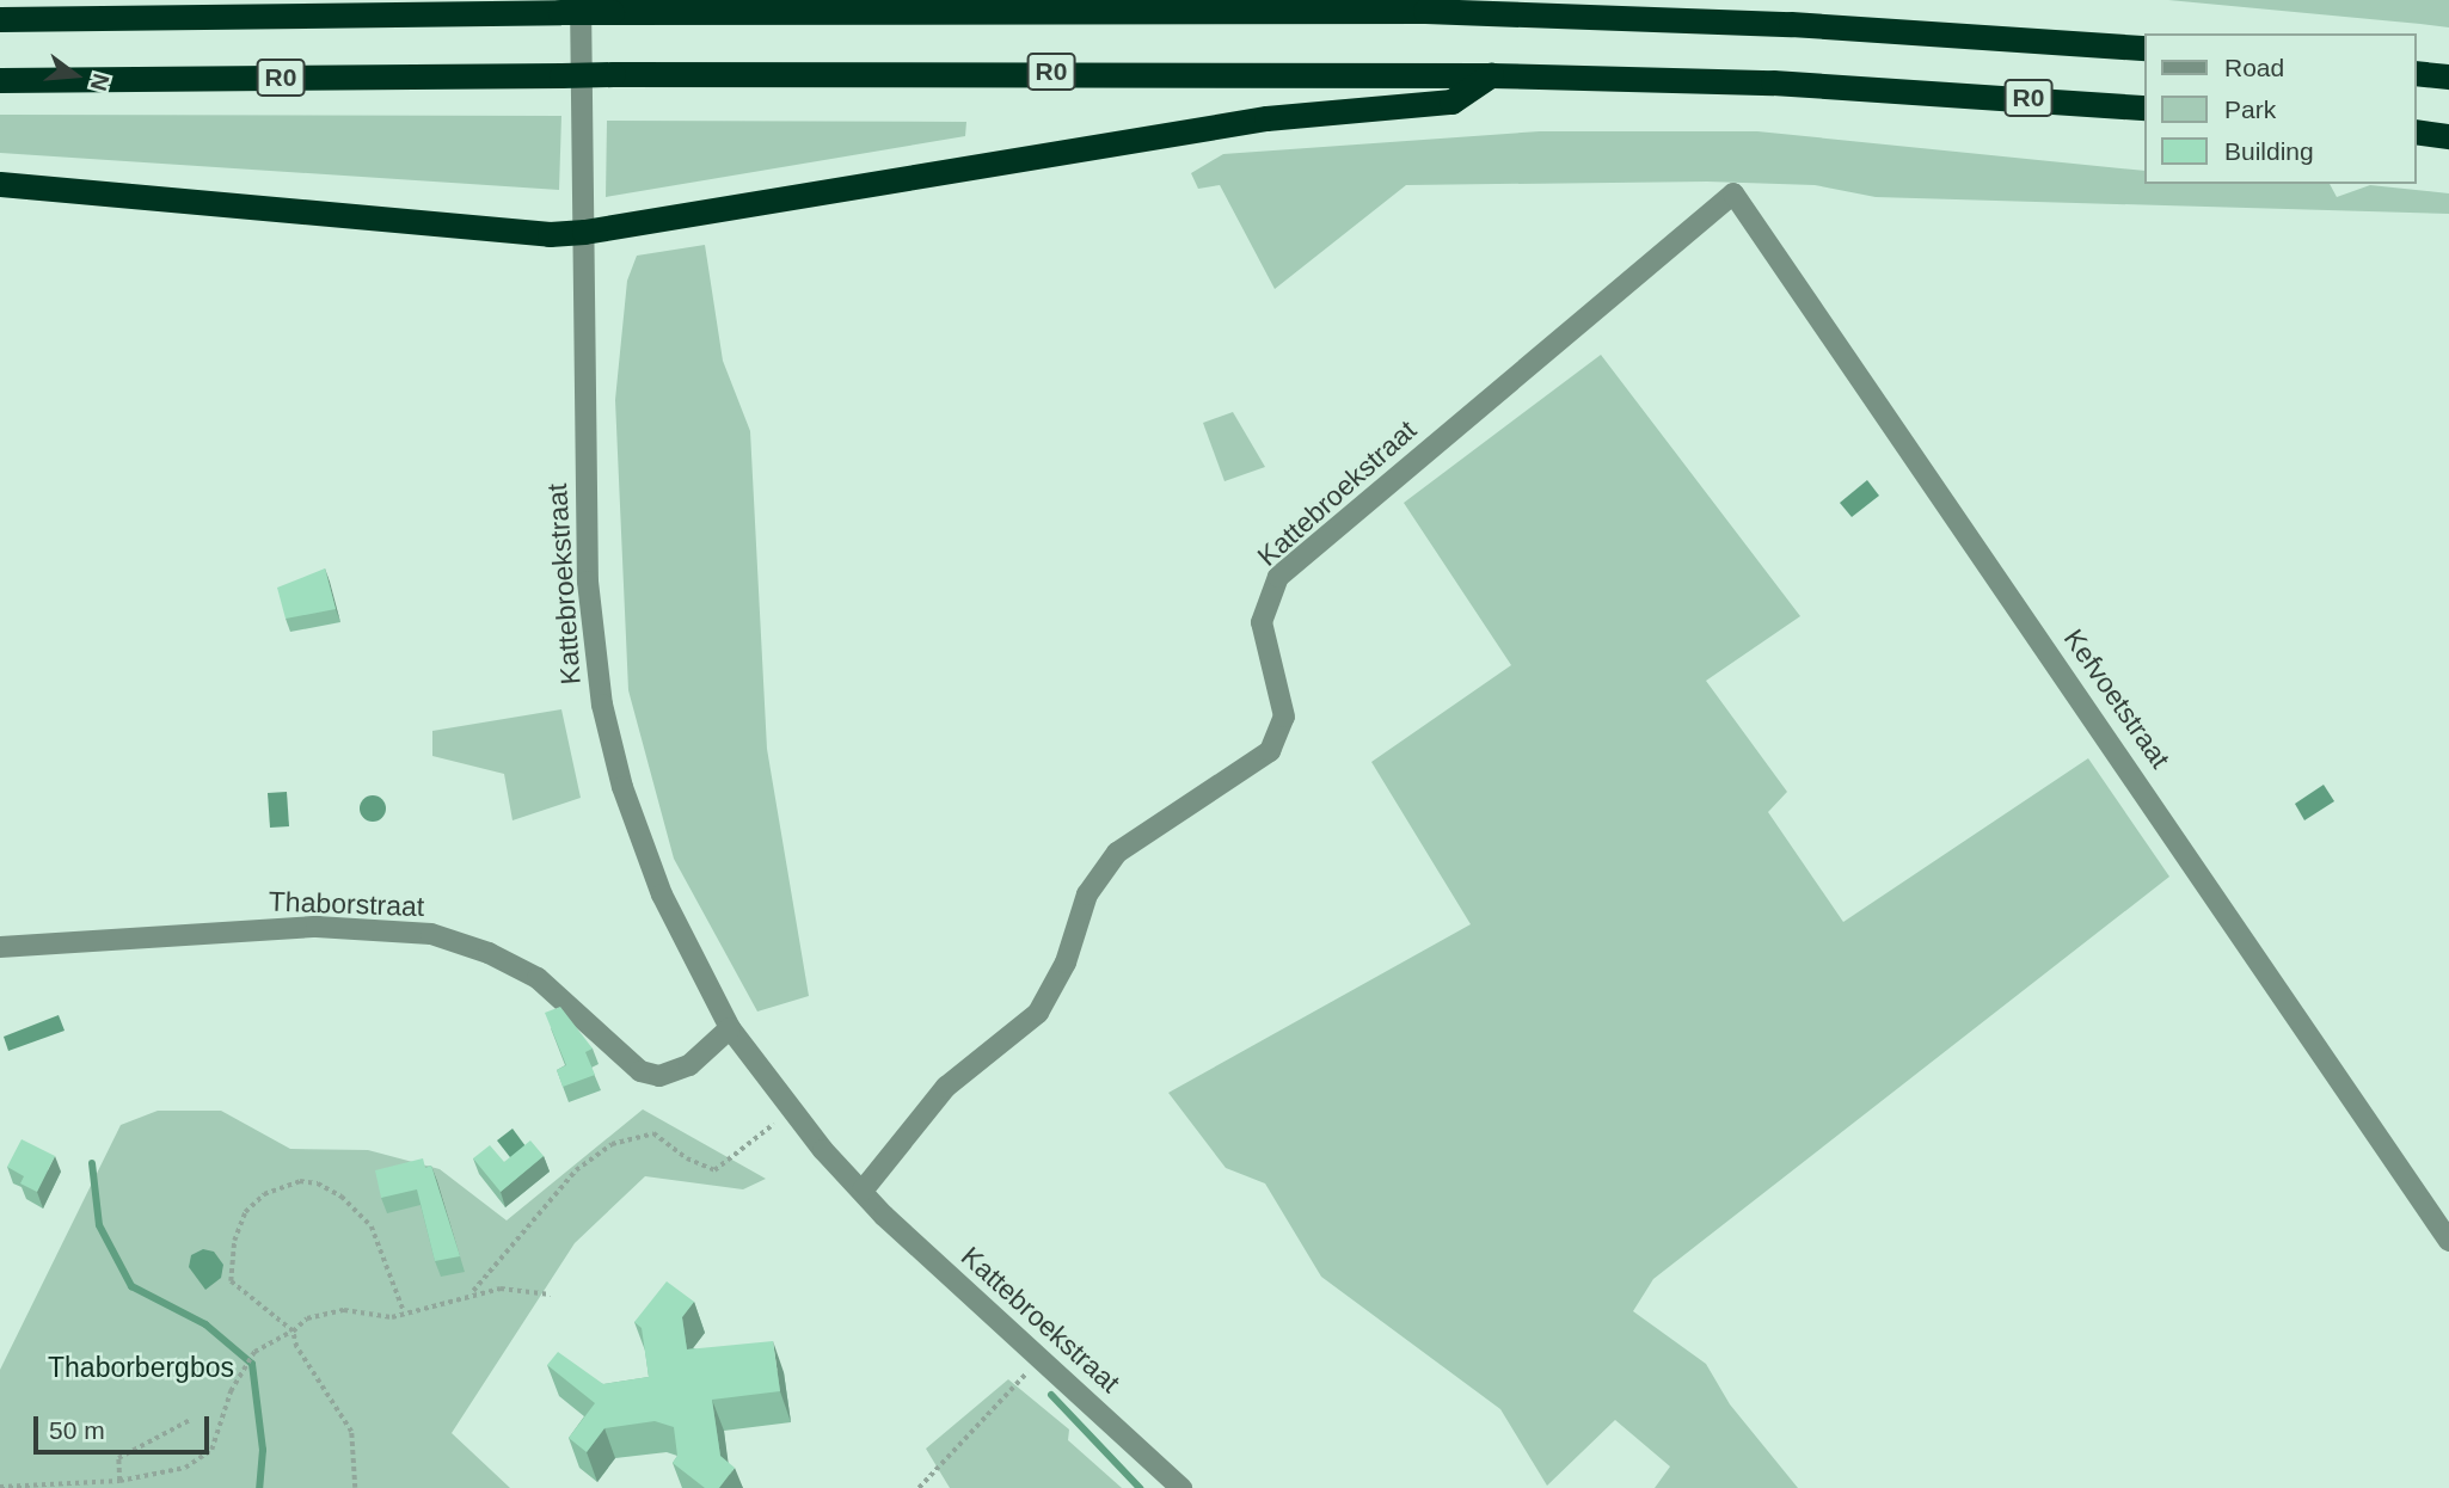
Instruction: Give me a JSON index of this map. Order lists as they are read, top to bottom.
{
  "streets": {
    "highway": ["R0"],
    "street": ["Kattebroekstraat", "Kefvoetstraat", "Thaborstraat"]
  },
  "crossings": [
    ["R0", "Kattebroekstraat"],
    ["Kattebroekstraat", "Kefvoetstraat"],
    ["Kattebroekstraat", "Thaborstraat"]
  ],
  "parks": ["Thaborbergbos"],
  "legend": ["Road", "Park", "Building"],
  "scale_bar": "50 m",
  "north": "right"
}
